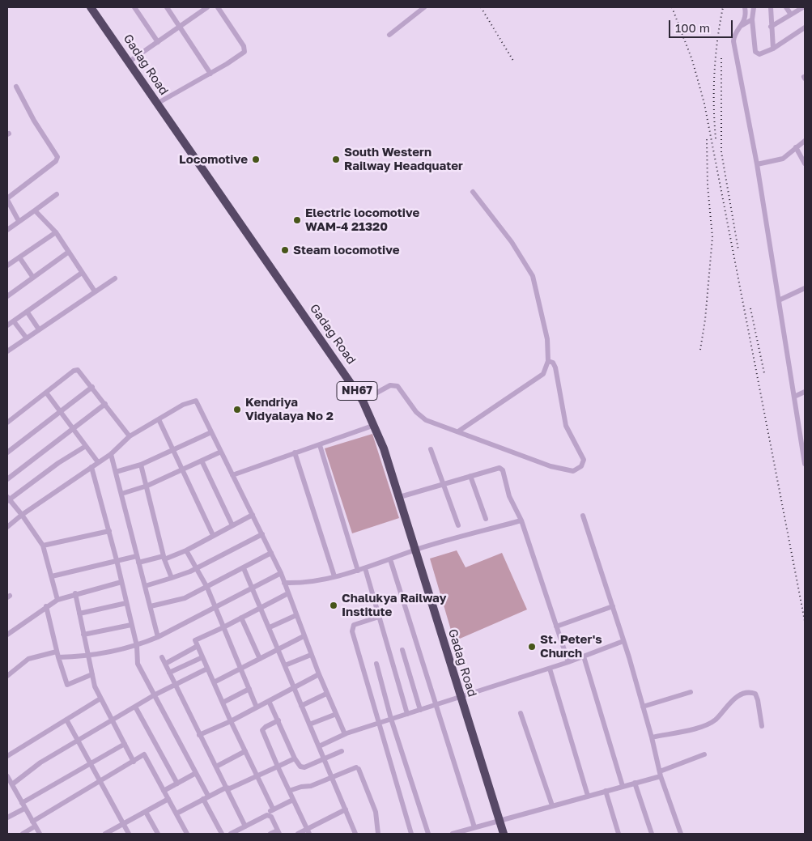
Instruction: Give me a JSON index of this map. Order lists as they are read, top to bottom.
{
  "streets": {
    "highway": ["Gadag Road", "NH67"]
  },
  "places": [
    "Locomotive",
    "South Western Railway Headquater",
    "Electric locomotive WAM-4 21320",
    "Steam locomotive",
    "Kendriya Vidyalaya No 2",
    "Chalukya Railway Institute",
    "St. Peter's Church"
  ],
  "scale_bar": "100 m"
}
